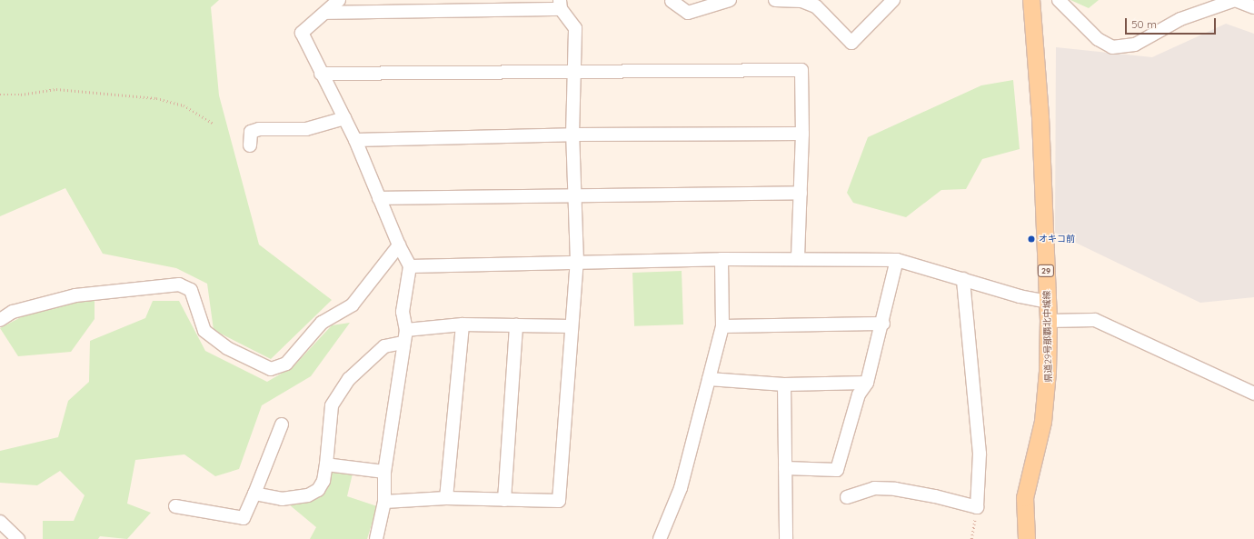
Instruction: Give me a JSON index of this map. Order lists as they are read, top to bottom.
{
  "streets": {
    "main road": ["29", "県道29号那覇北中城線"]
  },
  "places": ["オキコ前"],
  "scale_bar": "50 m"
}
